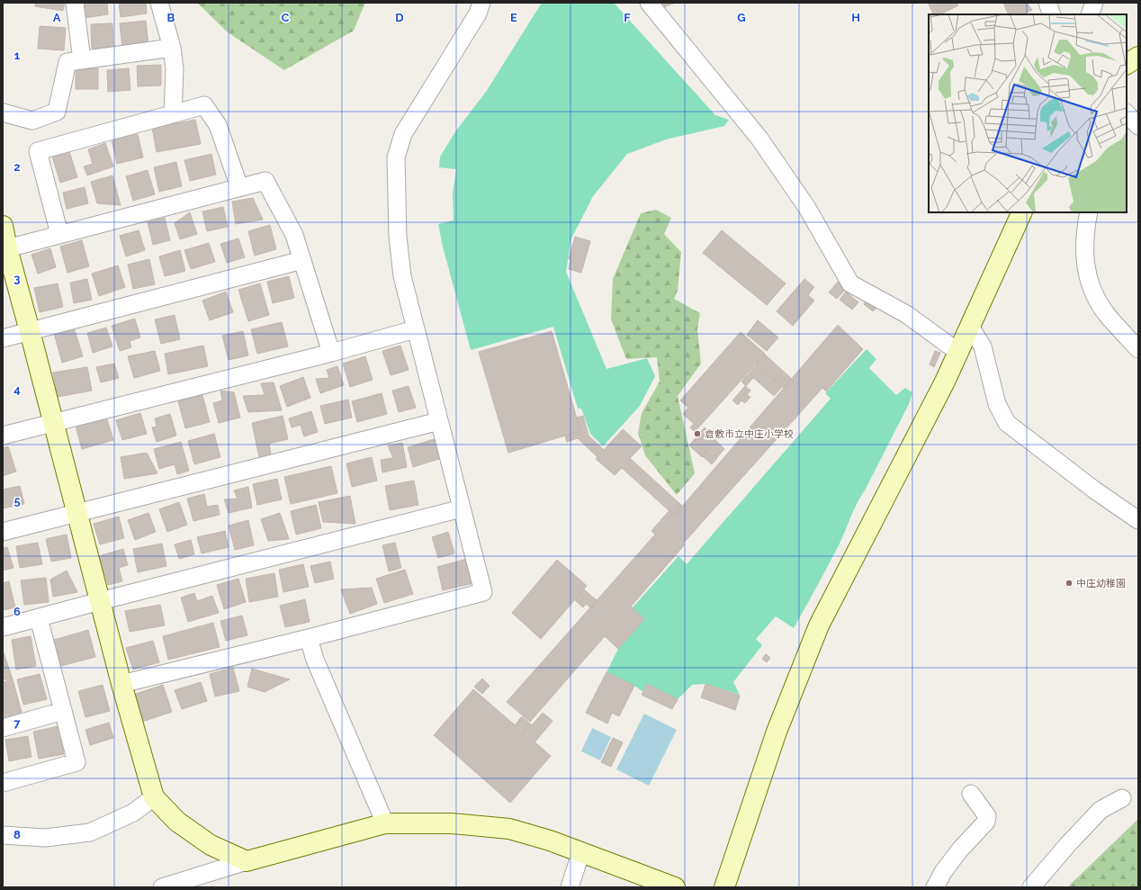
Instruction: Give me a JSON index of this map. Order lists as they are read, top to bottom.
{
  "places": ["倉敷市立中庄小学校", "中庄幼稚園"],
  "grid": {
    "columns": [
      "A",
      "B",
      "C",
      "D",
      "E",
      "F",
      "G",
      "H"
    ],
    "rows": [
      "1",
      "2",
      "3",
      "4",
      "5",
      "6",
      "7",
      "8"
    ]
  }
}
